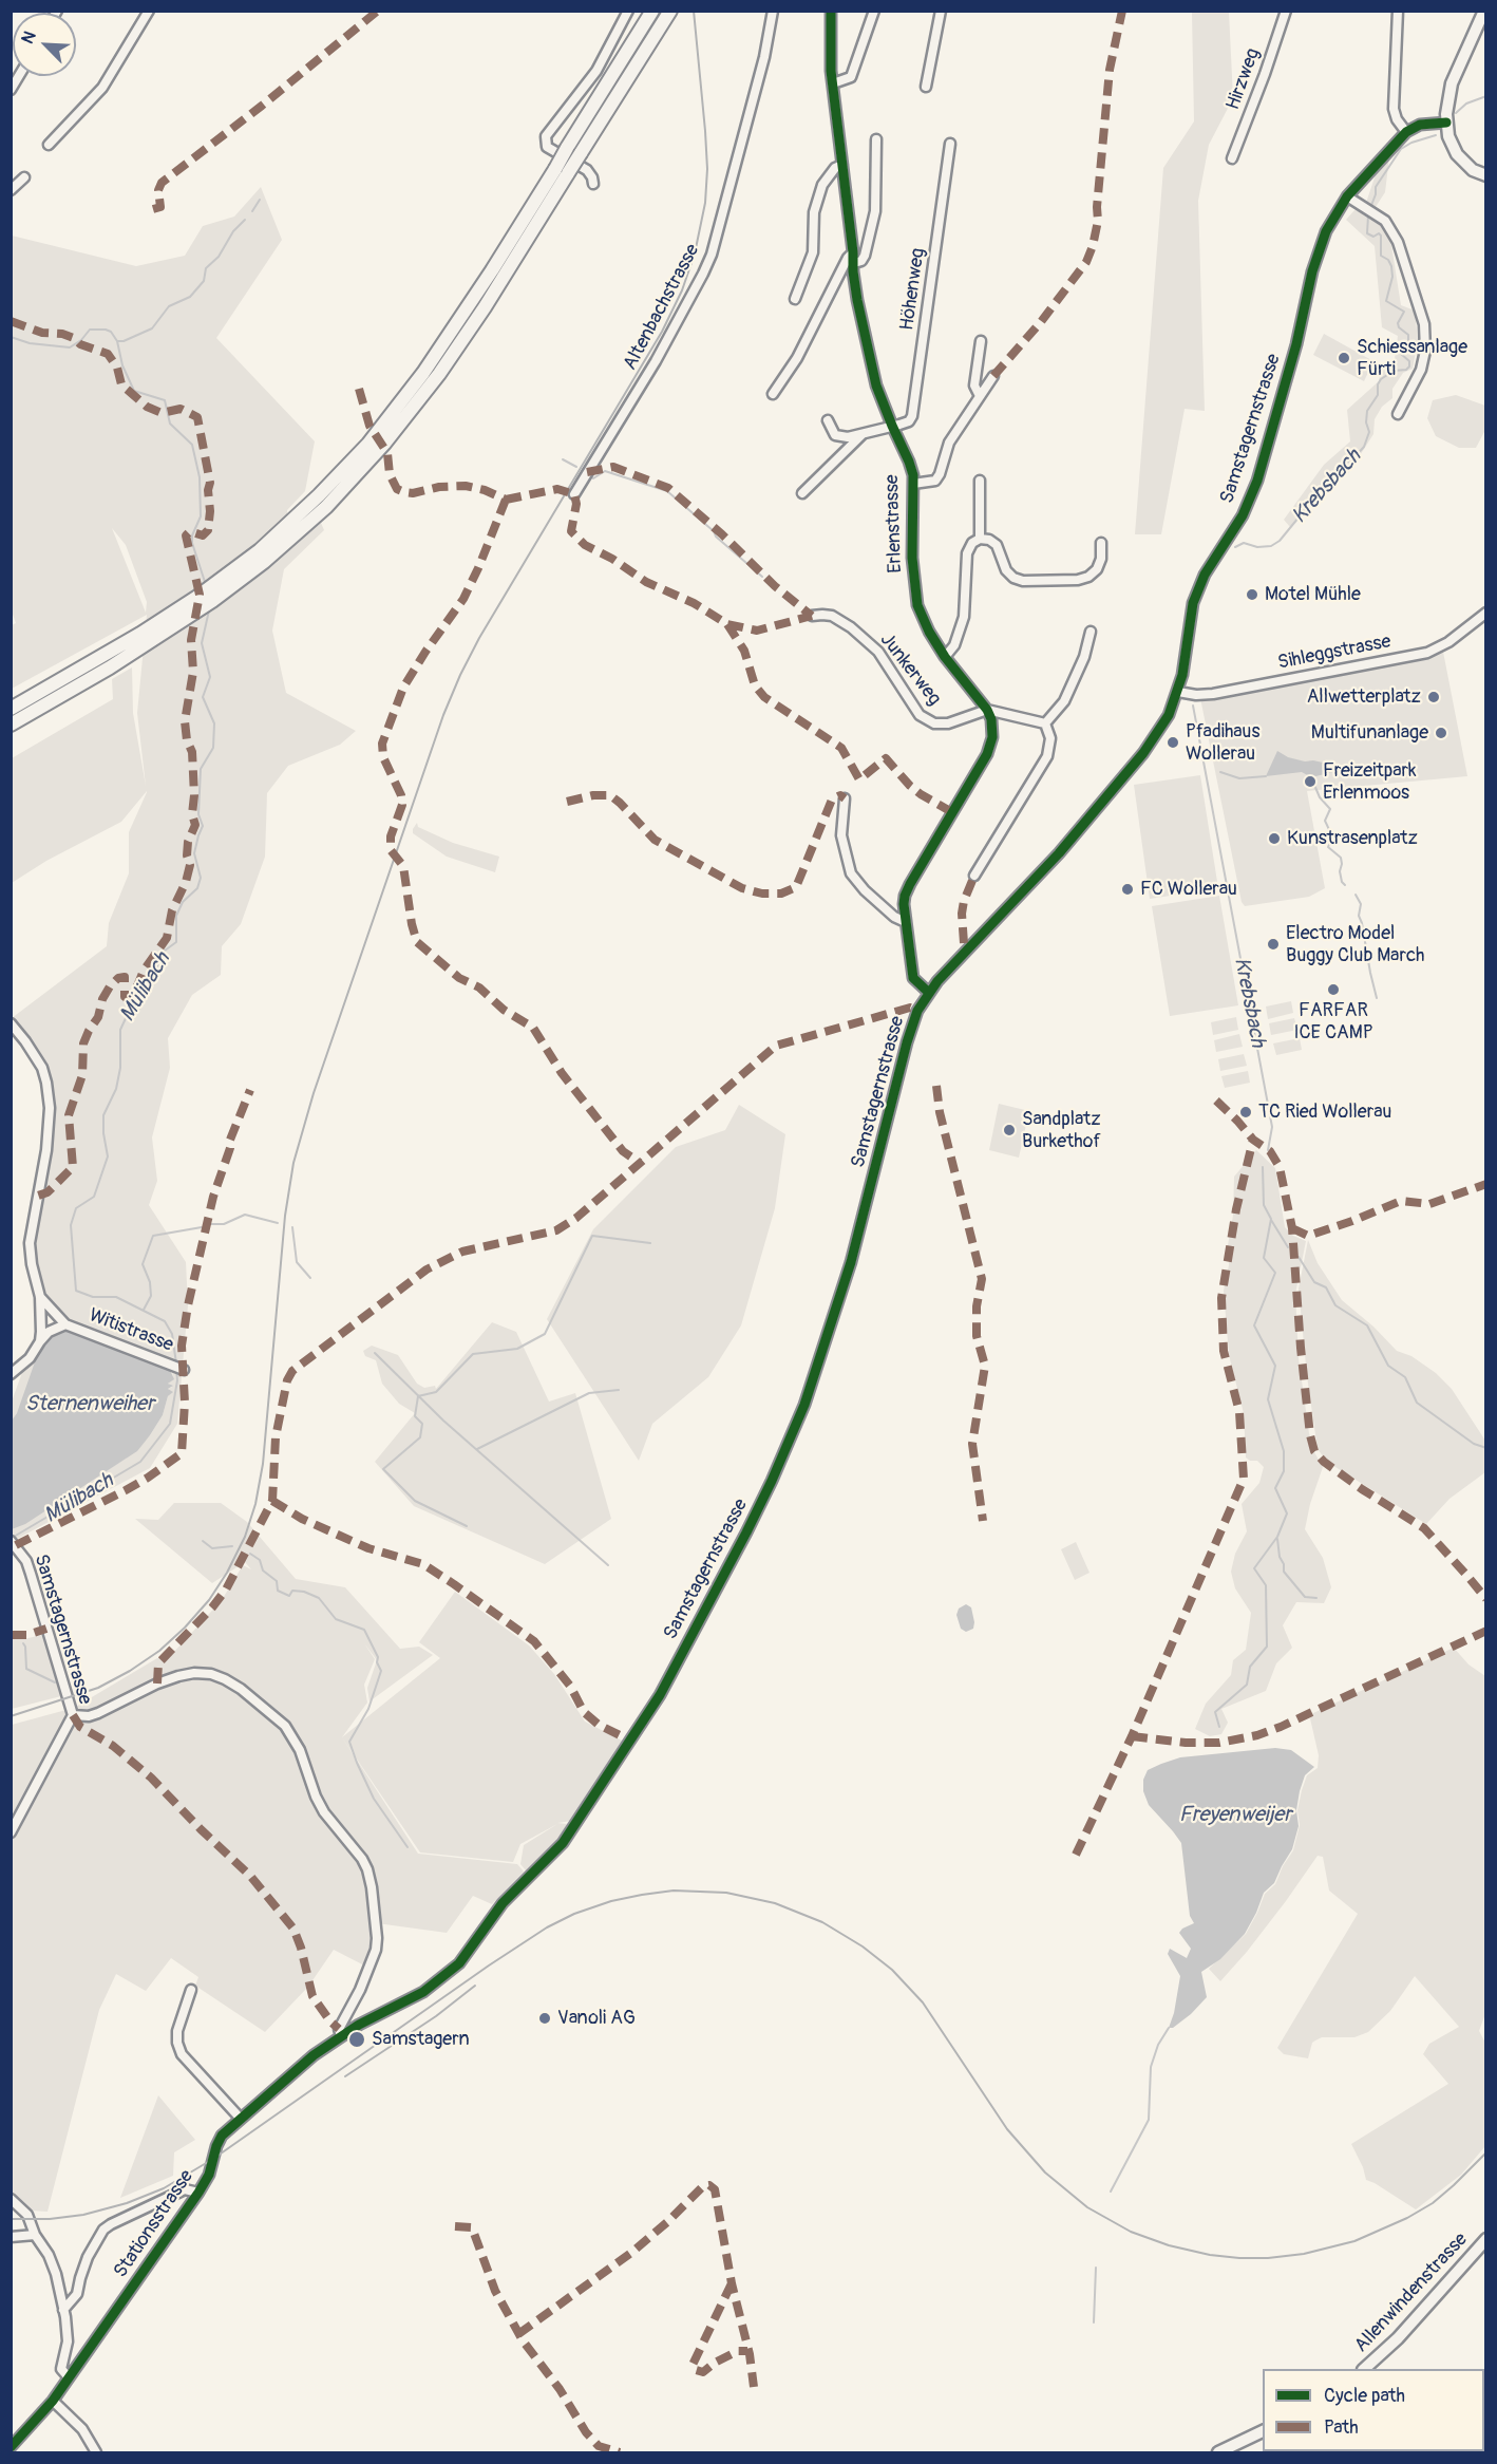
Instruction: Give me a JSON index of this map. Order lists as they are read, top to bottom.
{
  "streets": {
    "main road": ["Allenwindenstrasse"],
    "street": [
      "Hirzweg",
      "Höhenweg",
      "Altenbachstrasse",
      "Samstagernstrasse",
      "Erlenstrasse",
      "Sihleggstrasse",
      "Junkerweg",
      "Witistrasse",
      "Stationsstrasse"
    ]
  },
  "crossings": [
    ["Höhenweg", "Erlenstrasse"],
    ["Samstagernstrasse", "Erlenstrasse"],
    ["Samstagernstrasse", "Sihleggstrasse"],
    ["Samstagernstrasse", "Stationsstrasse"],
    ["Erlenstrasse", "Junkerweg"]
  ],
  "water": [
    "Krebsbach",
    "Mülibach",
    "Sternenweiher",
    "Freyenweijer"
  ],
  "places": [
    "Schiessanlage Fürti",
    "Motel Mühle",
    "Allwetterplatz",
    "Multifunanlage",
    "Pfadihaus Wollerau",
    "Freizeitpark Erlenmoos",
    "Kunstrasenplatz",
    "FC Wollerau",
    "Electro Model Buggy Club March",
    "FARFAR ICE CAMP",
    "TC Ried Wollerau",
    "Sandplatz Burkethof",
    "Vanoli AG",
    "Samstagern"
  ],
  "legend": ["Cycle path", "Path"],
  "north": "top left"
}
